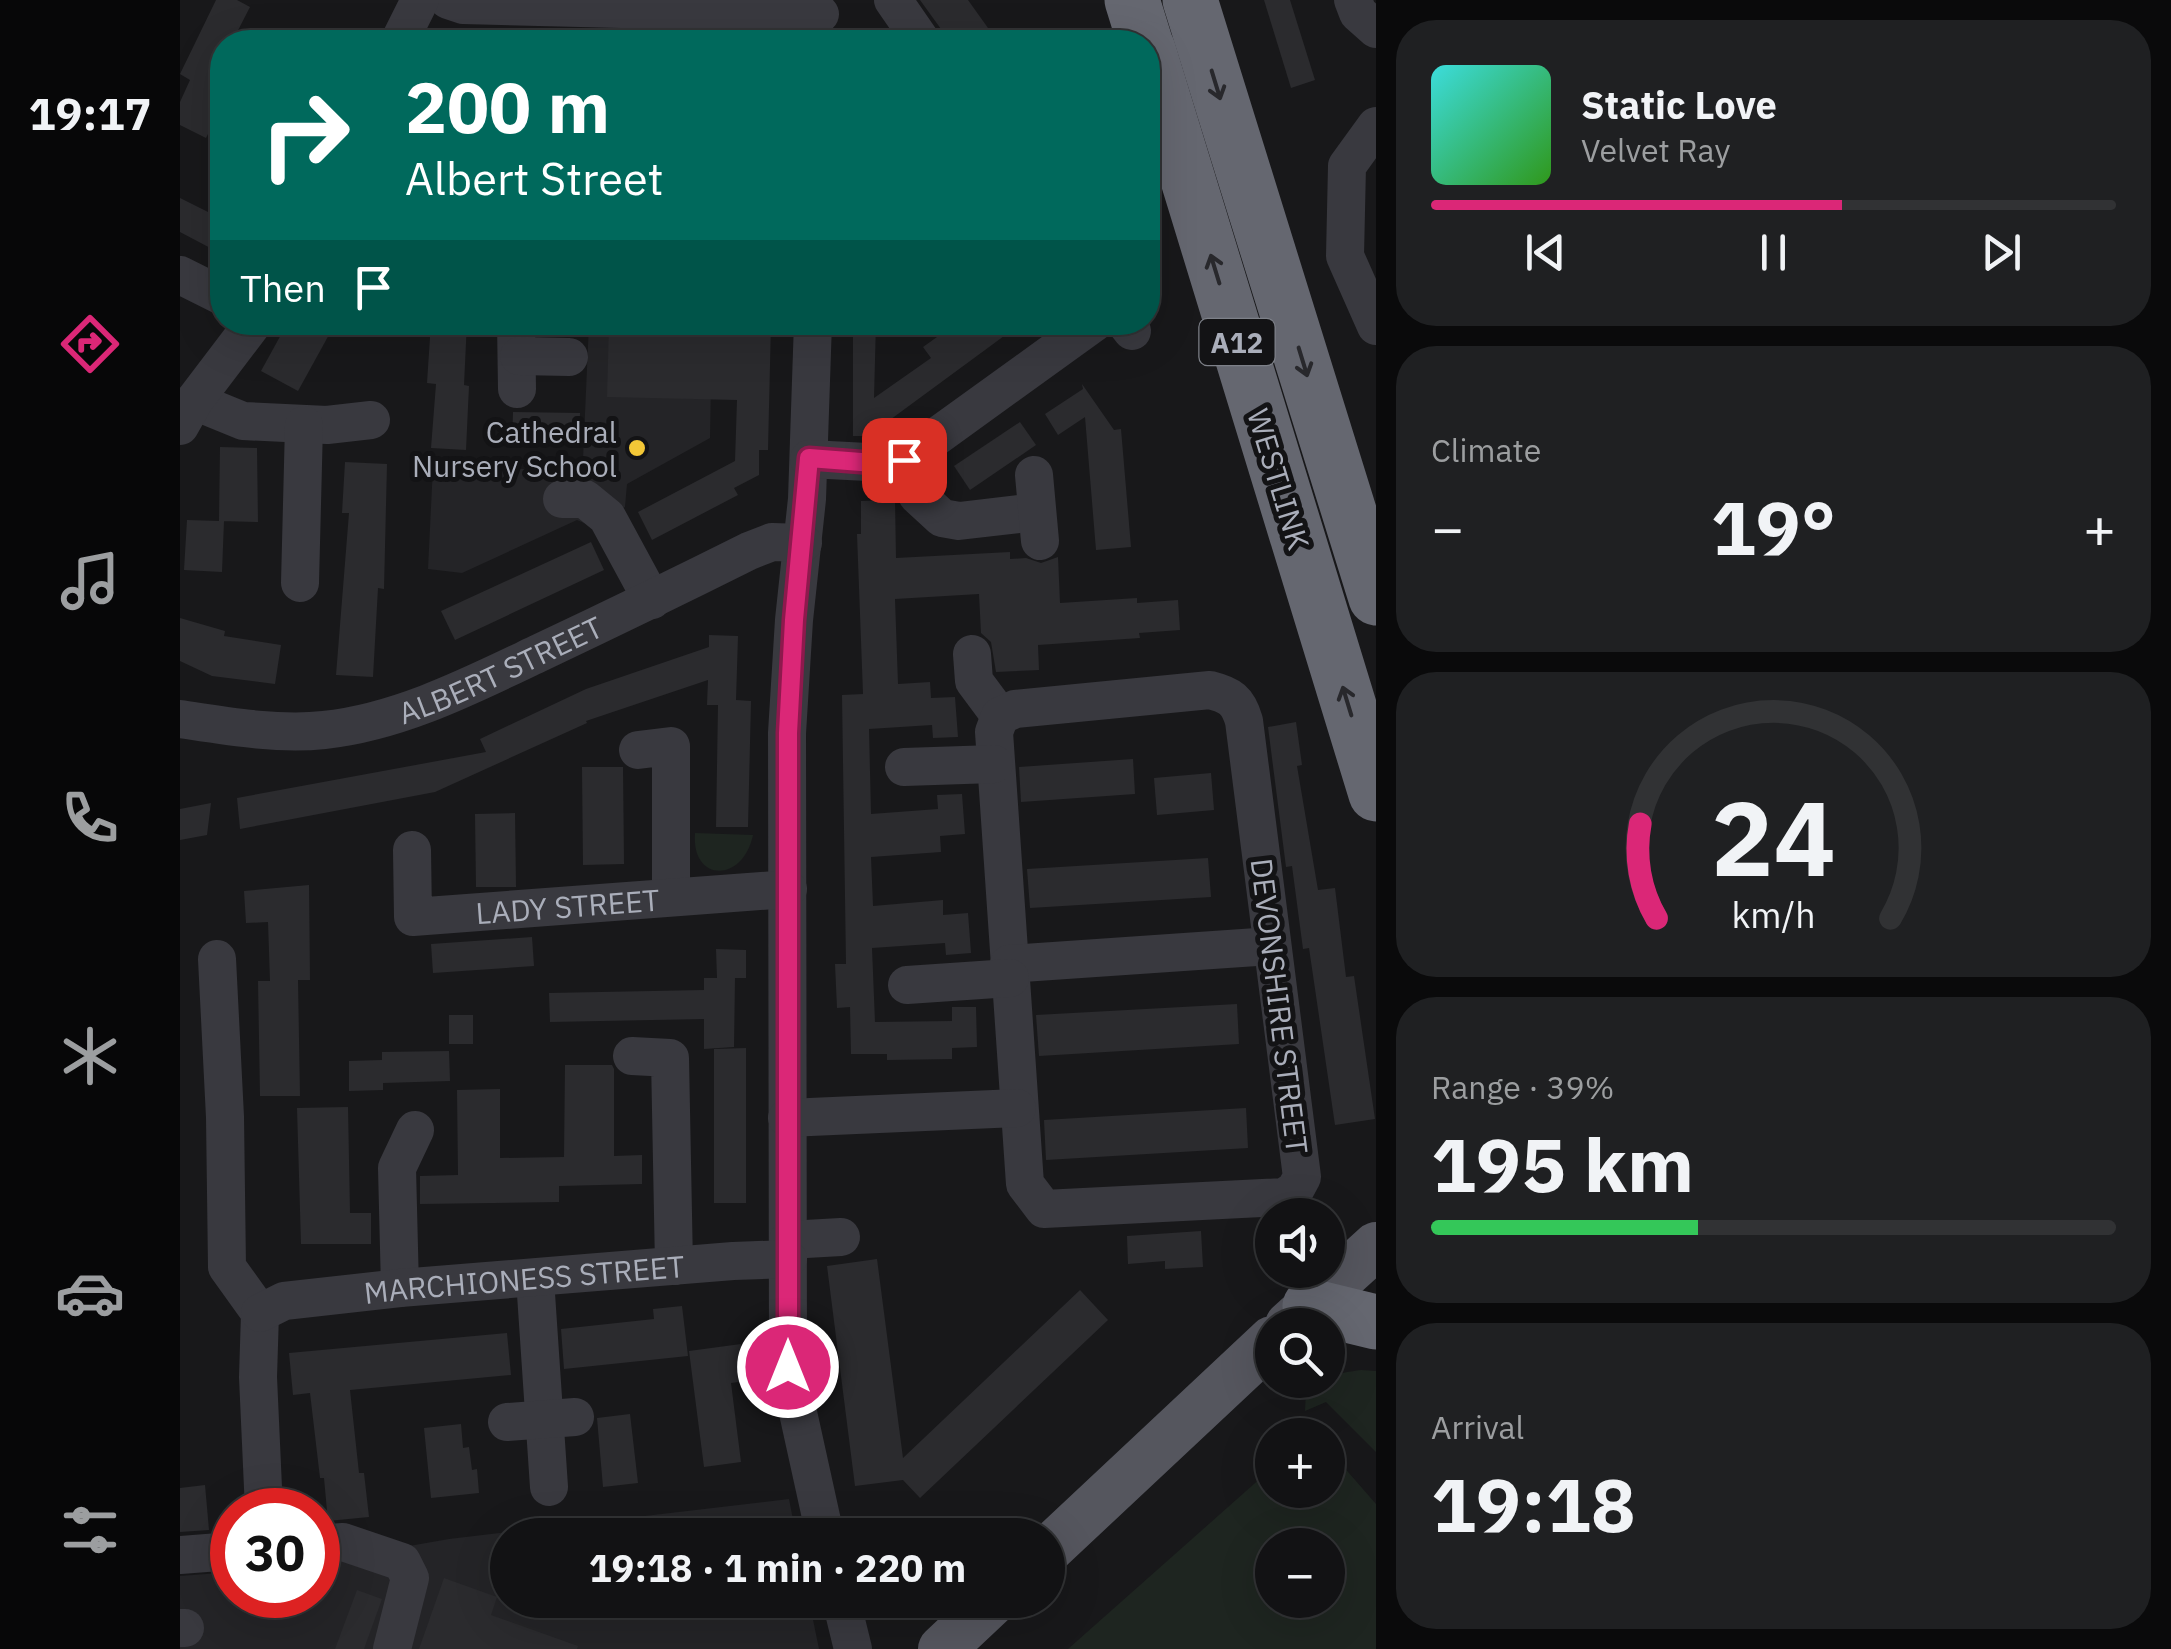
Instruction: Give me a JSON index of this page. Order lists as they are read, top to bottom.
{
  "streets": {
    "highway": ["A12", "WESTLINK"],
    "street": [
      "ALBERT STREET",
      "LADY STREET",
      "DEVONSHIRE STREET",
      "MARCHIONESS STREET"
    ]
  },
  "places": ["Cathedral Nursery School"],
  "page": {
    "tabs": "19:17",
    "turn": ["200 m", "Albert Street"],
    "song": ["Static Love", "Velvet Ray"],
    "then": "Then",
    "tile": [
      "Climate",
      ["Range · 39%", "195 km"],
      ["Arrival", "19:18"]
    ],
    "heat": ["−", "19°", "+"],
    "map_buttons": ["+", "−"],
    "limit": "30",
    "trip": "19:18 · 1 min · 220 m",
    "gauge": ["24", "km/h"]
  }
}
